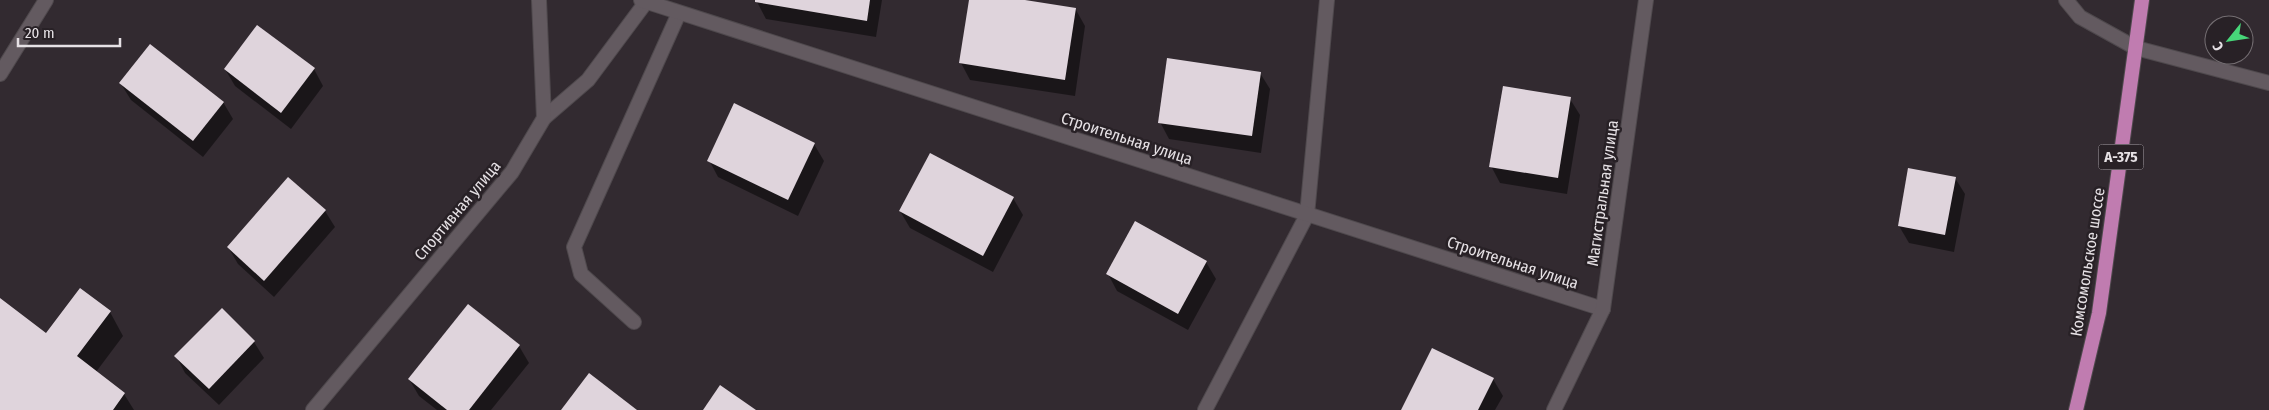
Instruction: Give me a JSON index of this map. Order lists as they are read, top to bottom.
{
  "streets": {
    "highway": ["А-375", "Комсомольское шоссе"],
    "street": ["Строительная улица", "Магистральная улица", "Спортивная улица"]
  },
  "crossings": [
    ["Строительная улица", "Магистральная улица"]
  ],
  "scale_bar": "20 m",
  "north": "bottom left"
}
